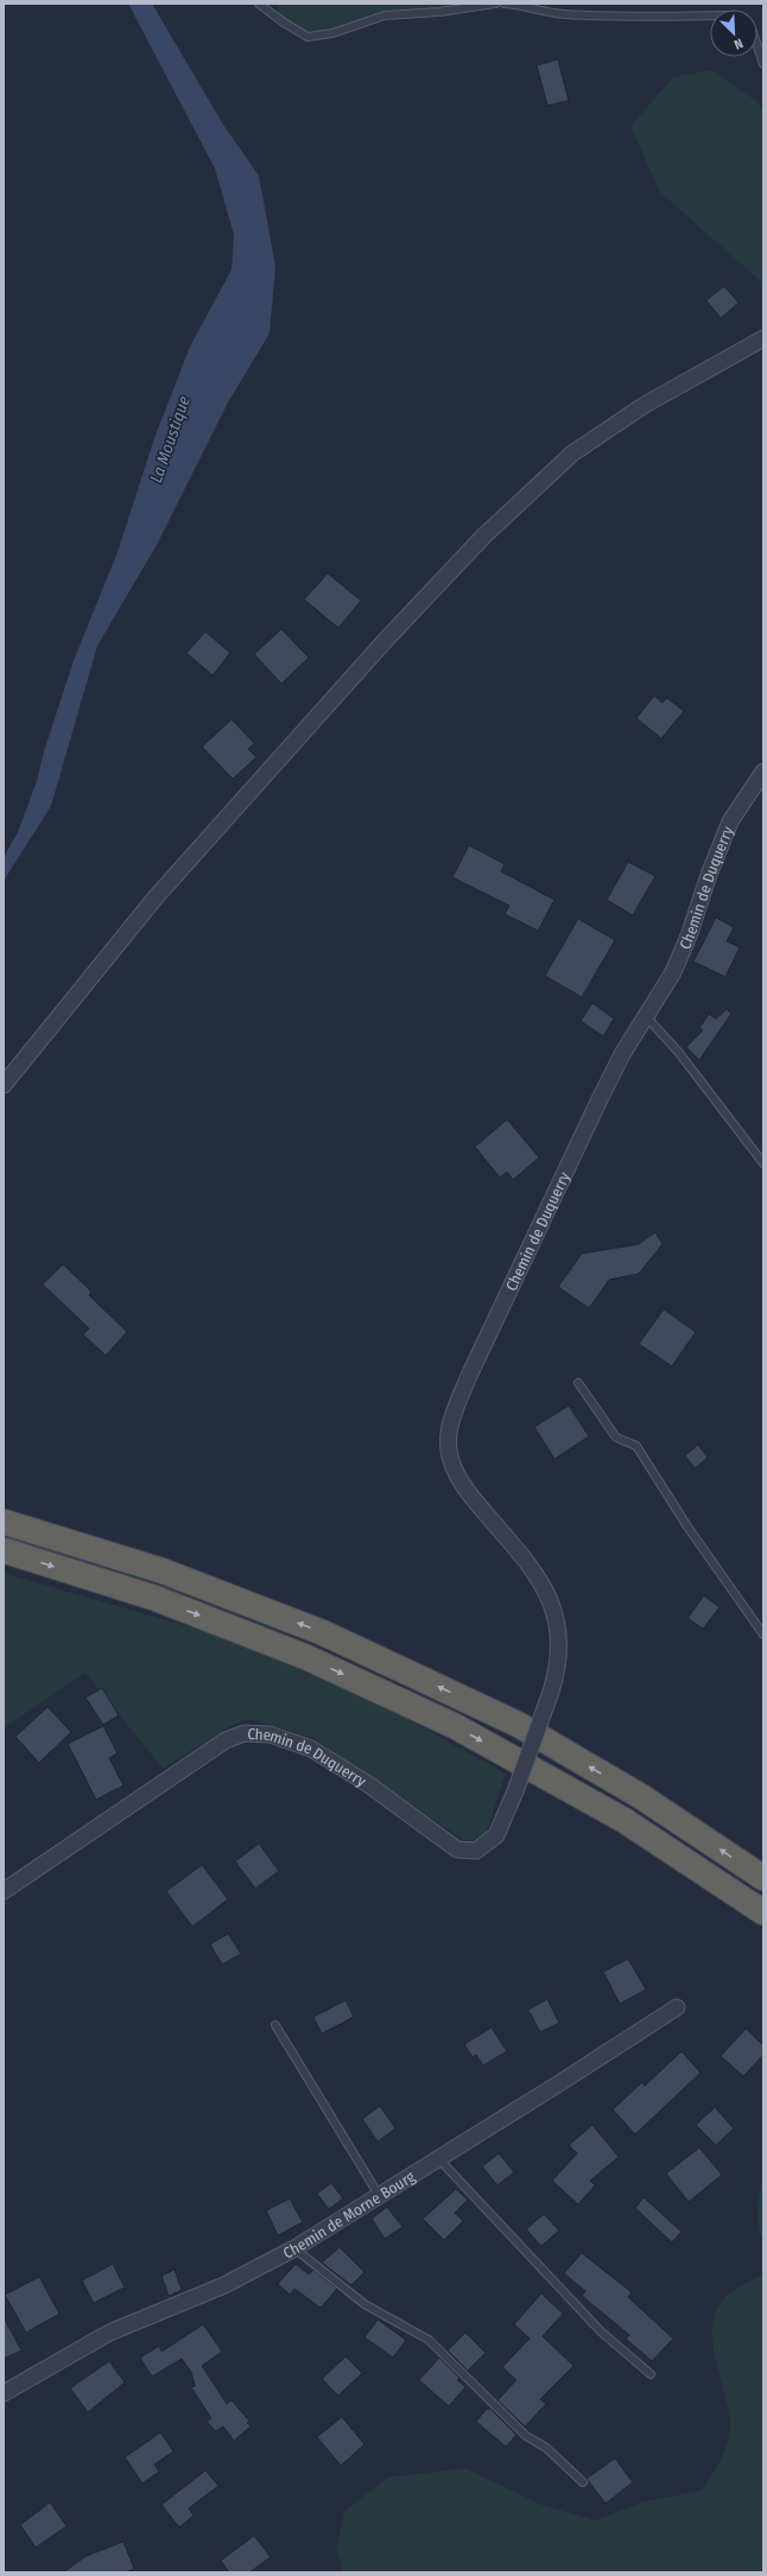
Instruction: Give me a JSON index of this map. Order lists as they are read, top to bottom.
{
  "streets": {
    "street": ["Chemin de Duquerry", "Chemin de Morne Bourg"]
  },
  "water": ["La Moustique"],
  "north": "bottom right"
}
